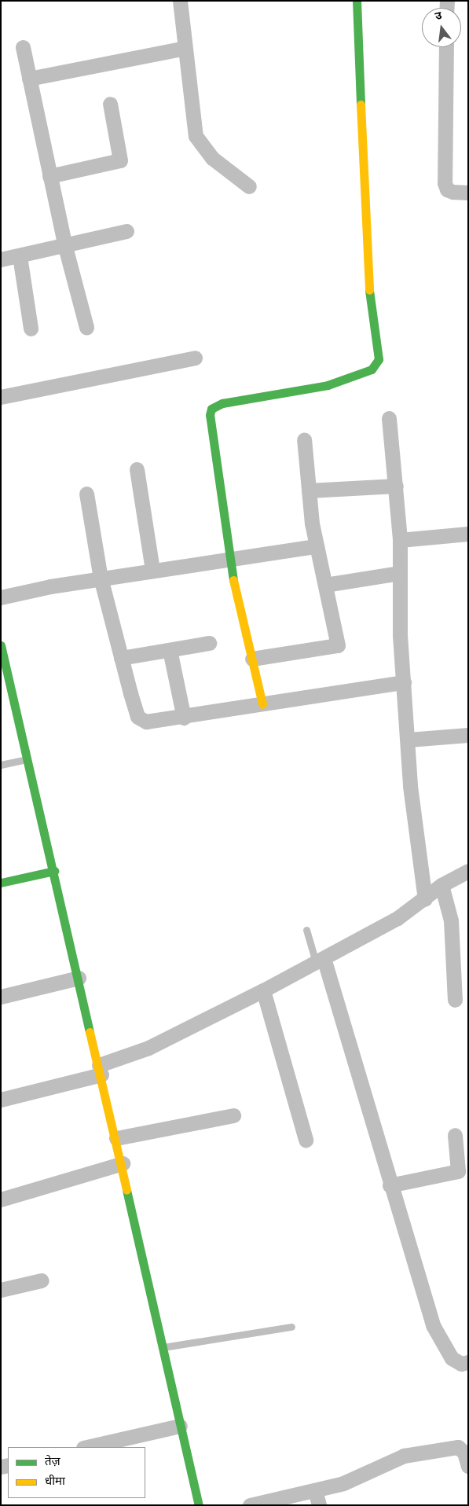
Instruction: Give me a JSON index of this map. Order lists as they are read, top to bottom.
{
  "legend": ["तेज़", "धीमा"],
  "north": "top"
}
